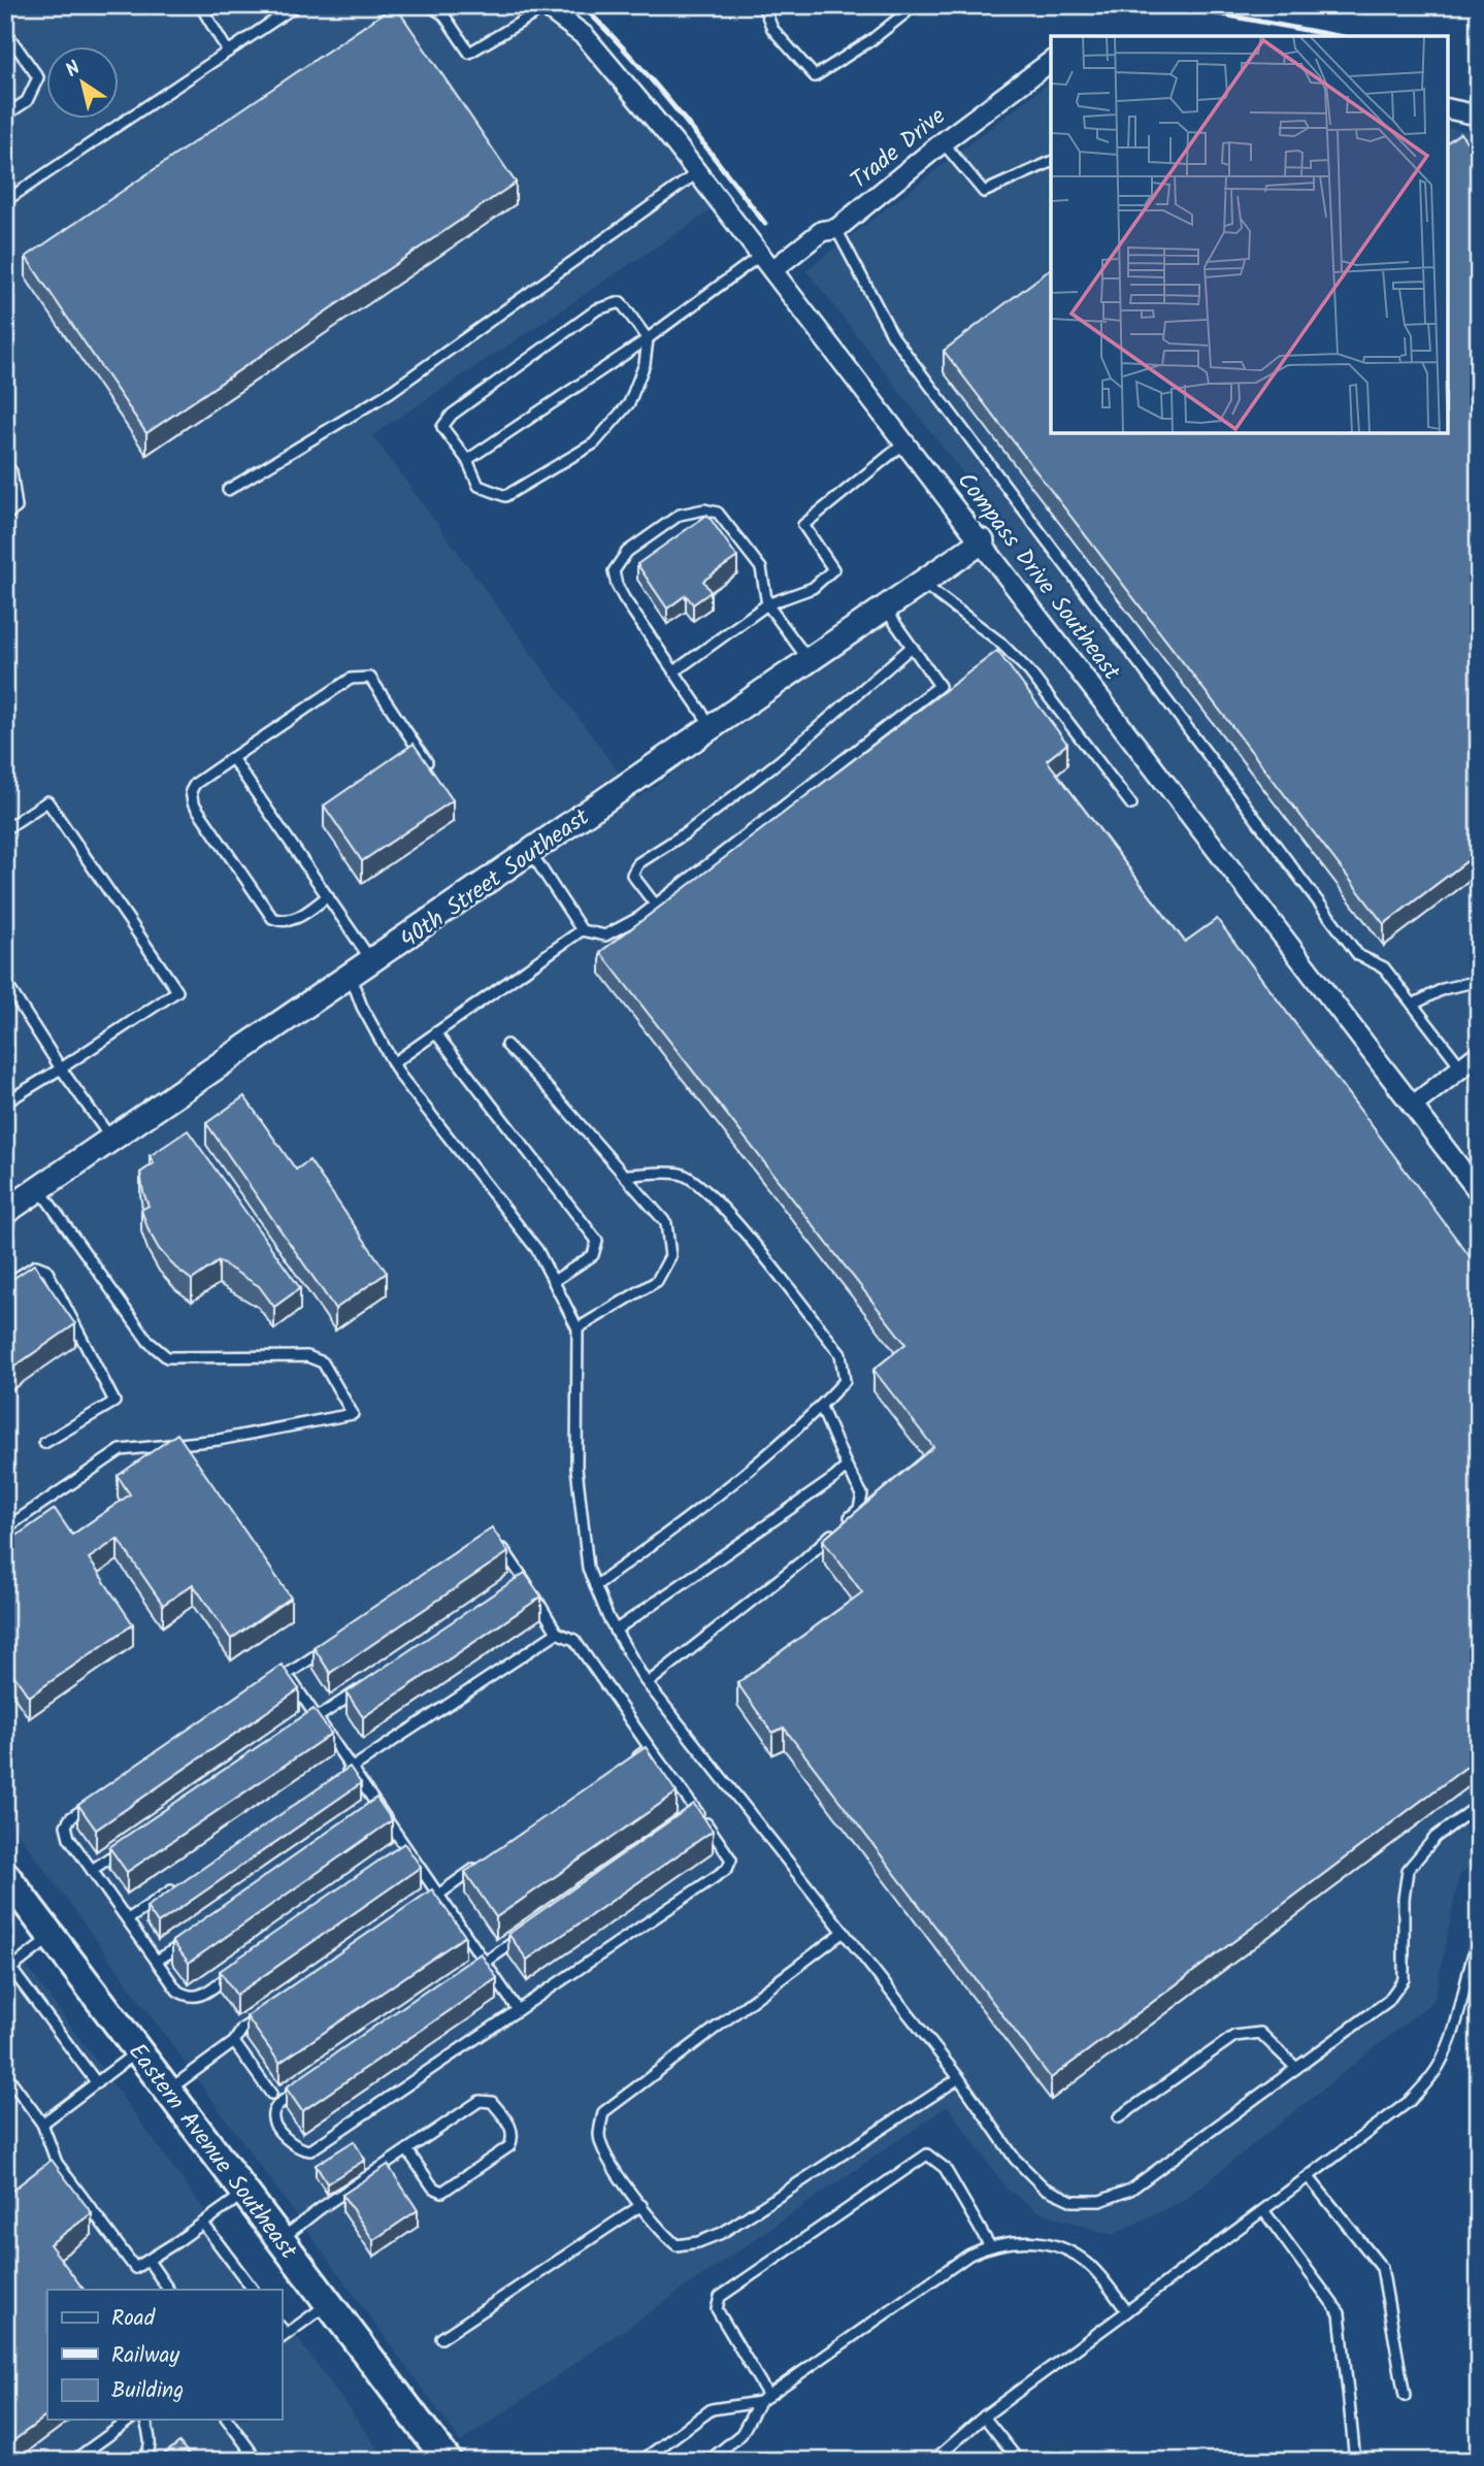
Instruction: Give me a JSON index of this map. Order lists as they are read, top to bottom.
{
  "streets": {
    "main road": ["Eastern Avenue Southeast"],
    "street": ["Trade Drive", "Compass Drive Southeast", "40th Street Southeast"]
  },
  "crossings": [
    ["Trade Drive", "Compass Drive Southeast"],
    ["Compass Drive Southeast", "40th Street Southeast"]
  ],
  "legend": ["Road", "Railway", "Building"],
  "north": "top left"
}
